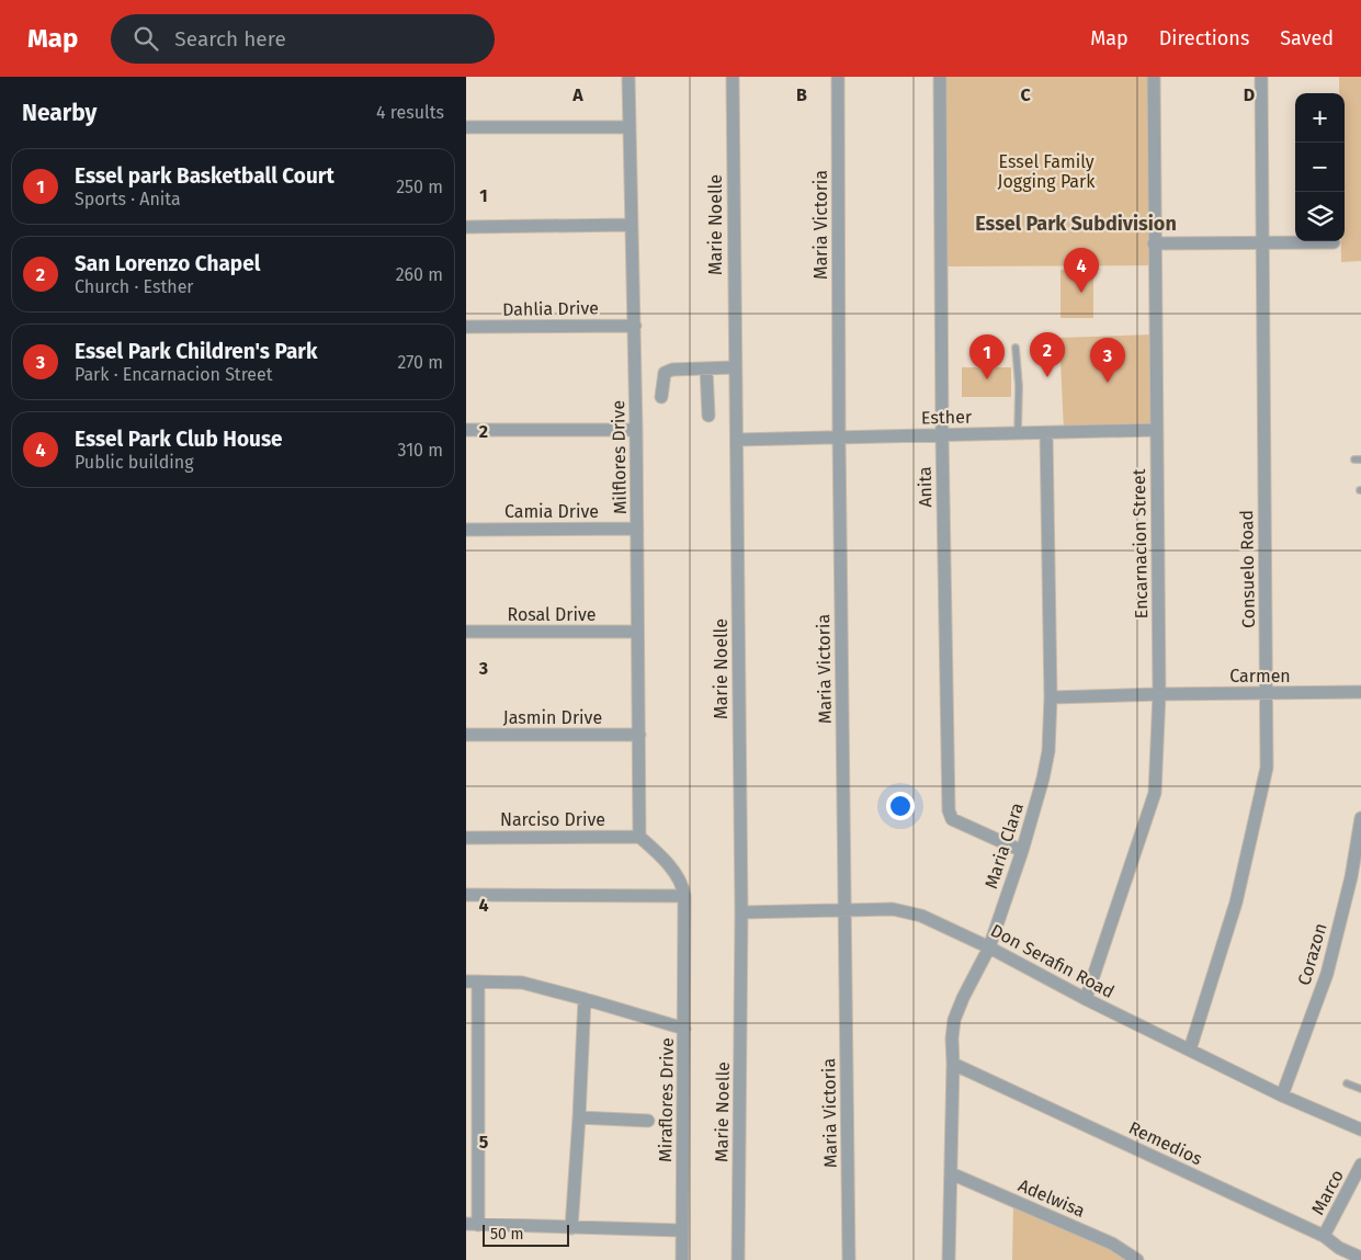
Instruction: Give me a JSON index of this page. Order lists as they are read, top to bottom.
{
  "streets": {
    "street": [
      "Marie Noelle",
      "Maria Victoria",
      "Dahlia Drive",
      "Esther",
      "Milflores Drive",
      "Anita",
      "Camia Drive",
      "Encarnacion Street",
      "Consuelo Road",
      "Rosal Drive",
      "Carmen",
      "Jasmin Drive",
      "Narciso Drive",
      "Maria Clara",
      "Corazon",
      "Don Serafin Road",
      "Miraflores Drive",
      "Remedios",
      "Marco",
      "Adelwisa"
    ]
  },
  "crossings": [
    ["Marie Noelle", "Esther"],
    ["Marie Noelle", "Don Serafin Road"],
    ["Maria Victoria", "Esther"],
    ["Maria Victoria", "Don Serafin Road"],
    ["Dahlia Drive", "Milflores Drive"],
    ["Esther", "Anita"],
    ["Esther", "Encarnacion Street"],
    ["Esther", "Maria Clara"],
    ["Milflores Drive", "Camia Drive"],
    ["Milflores Drive", "Rosal Drive"],
    ["Milflores Drive", "Jasmin Drive"],
    ["Milflores Drive", "Narciso Drive"],
    ["Anita", "Maria Clara"],
    ["Encarnacion Street", "Carmen"],
    ["Encarnacion Street", "Don Serafin Road"],
    ["Consuelo Road", "Carmen"],
    ["Consuelo Road", "Don Serafin Road"],
    ["Carmen", "Maria Clara"],
    ["Maria Clara", "Don Serafin Road"],
    ["Maria Clara", "Remedios"],
    ["Maria Clara", "Adelwisa"],
    ["Corazon", "Don Serafin Road"],
    ["Remedios", "Marco"]
  ],
  "districts": ["Essel Park Subdivision"],
  "parks": ["Essel Family Jogging Park"],
  "scale_bar": "50 m",
  "page": {
    "header": "Map",
    "search": "Search here",
    "nav": ["Map", "Directions", "Saved"],
    "heading": ["Nearby", "4 results"],
    "map_buttons": ["+", "−"],
    "list": [
      {
        "mark": "1",
        "name": "Essel park Basketball Court",
        "note": "Sports · Anita",
        "value": "250 m"
      },
      {
        "mark": "2",
        "name": "San Lorenzo Chapel",
        "note": "Church · Esther",
        "value": "260 m"
      },
      {
        "mark": "3",
        "name": "Essel Park Children's Park",
        "note": "Park · Encarnacion Street",
        "value": "270 m"
      },
      {
        "mark": "4",
        "name": "Essel Park Club House",
        "note": "Public building",
        "value": "310 m"
      }
    ],
    "pins": [
      "4",
      "2",
      "1",
      "3"
    ],
    "scale": "50 m"
  },
  "grid": {
    "columns": [
      "A",
      "B",
      "C",
      "D"
    ],
    "rows": [
      "1",
      "2",
      "3",
      "4",
      "5"
    ]
  }
}
